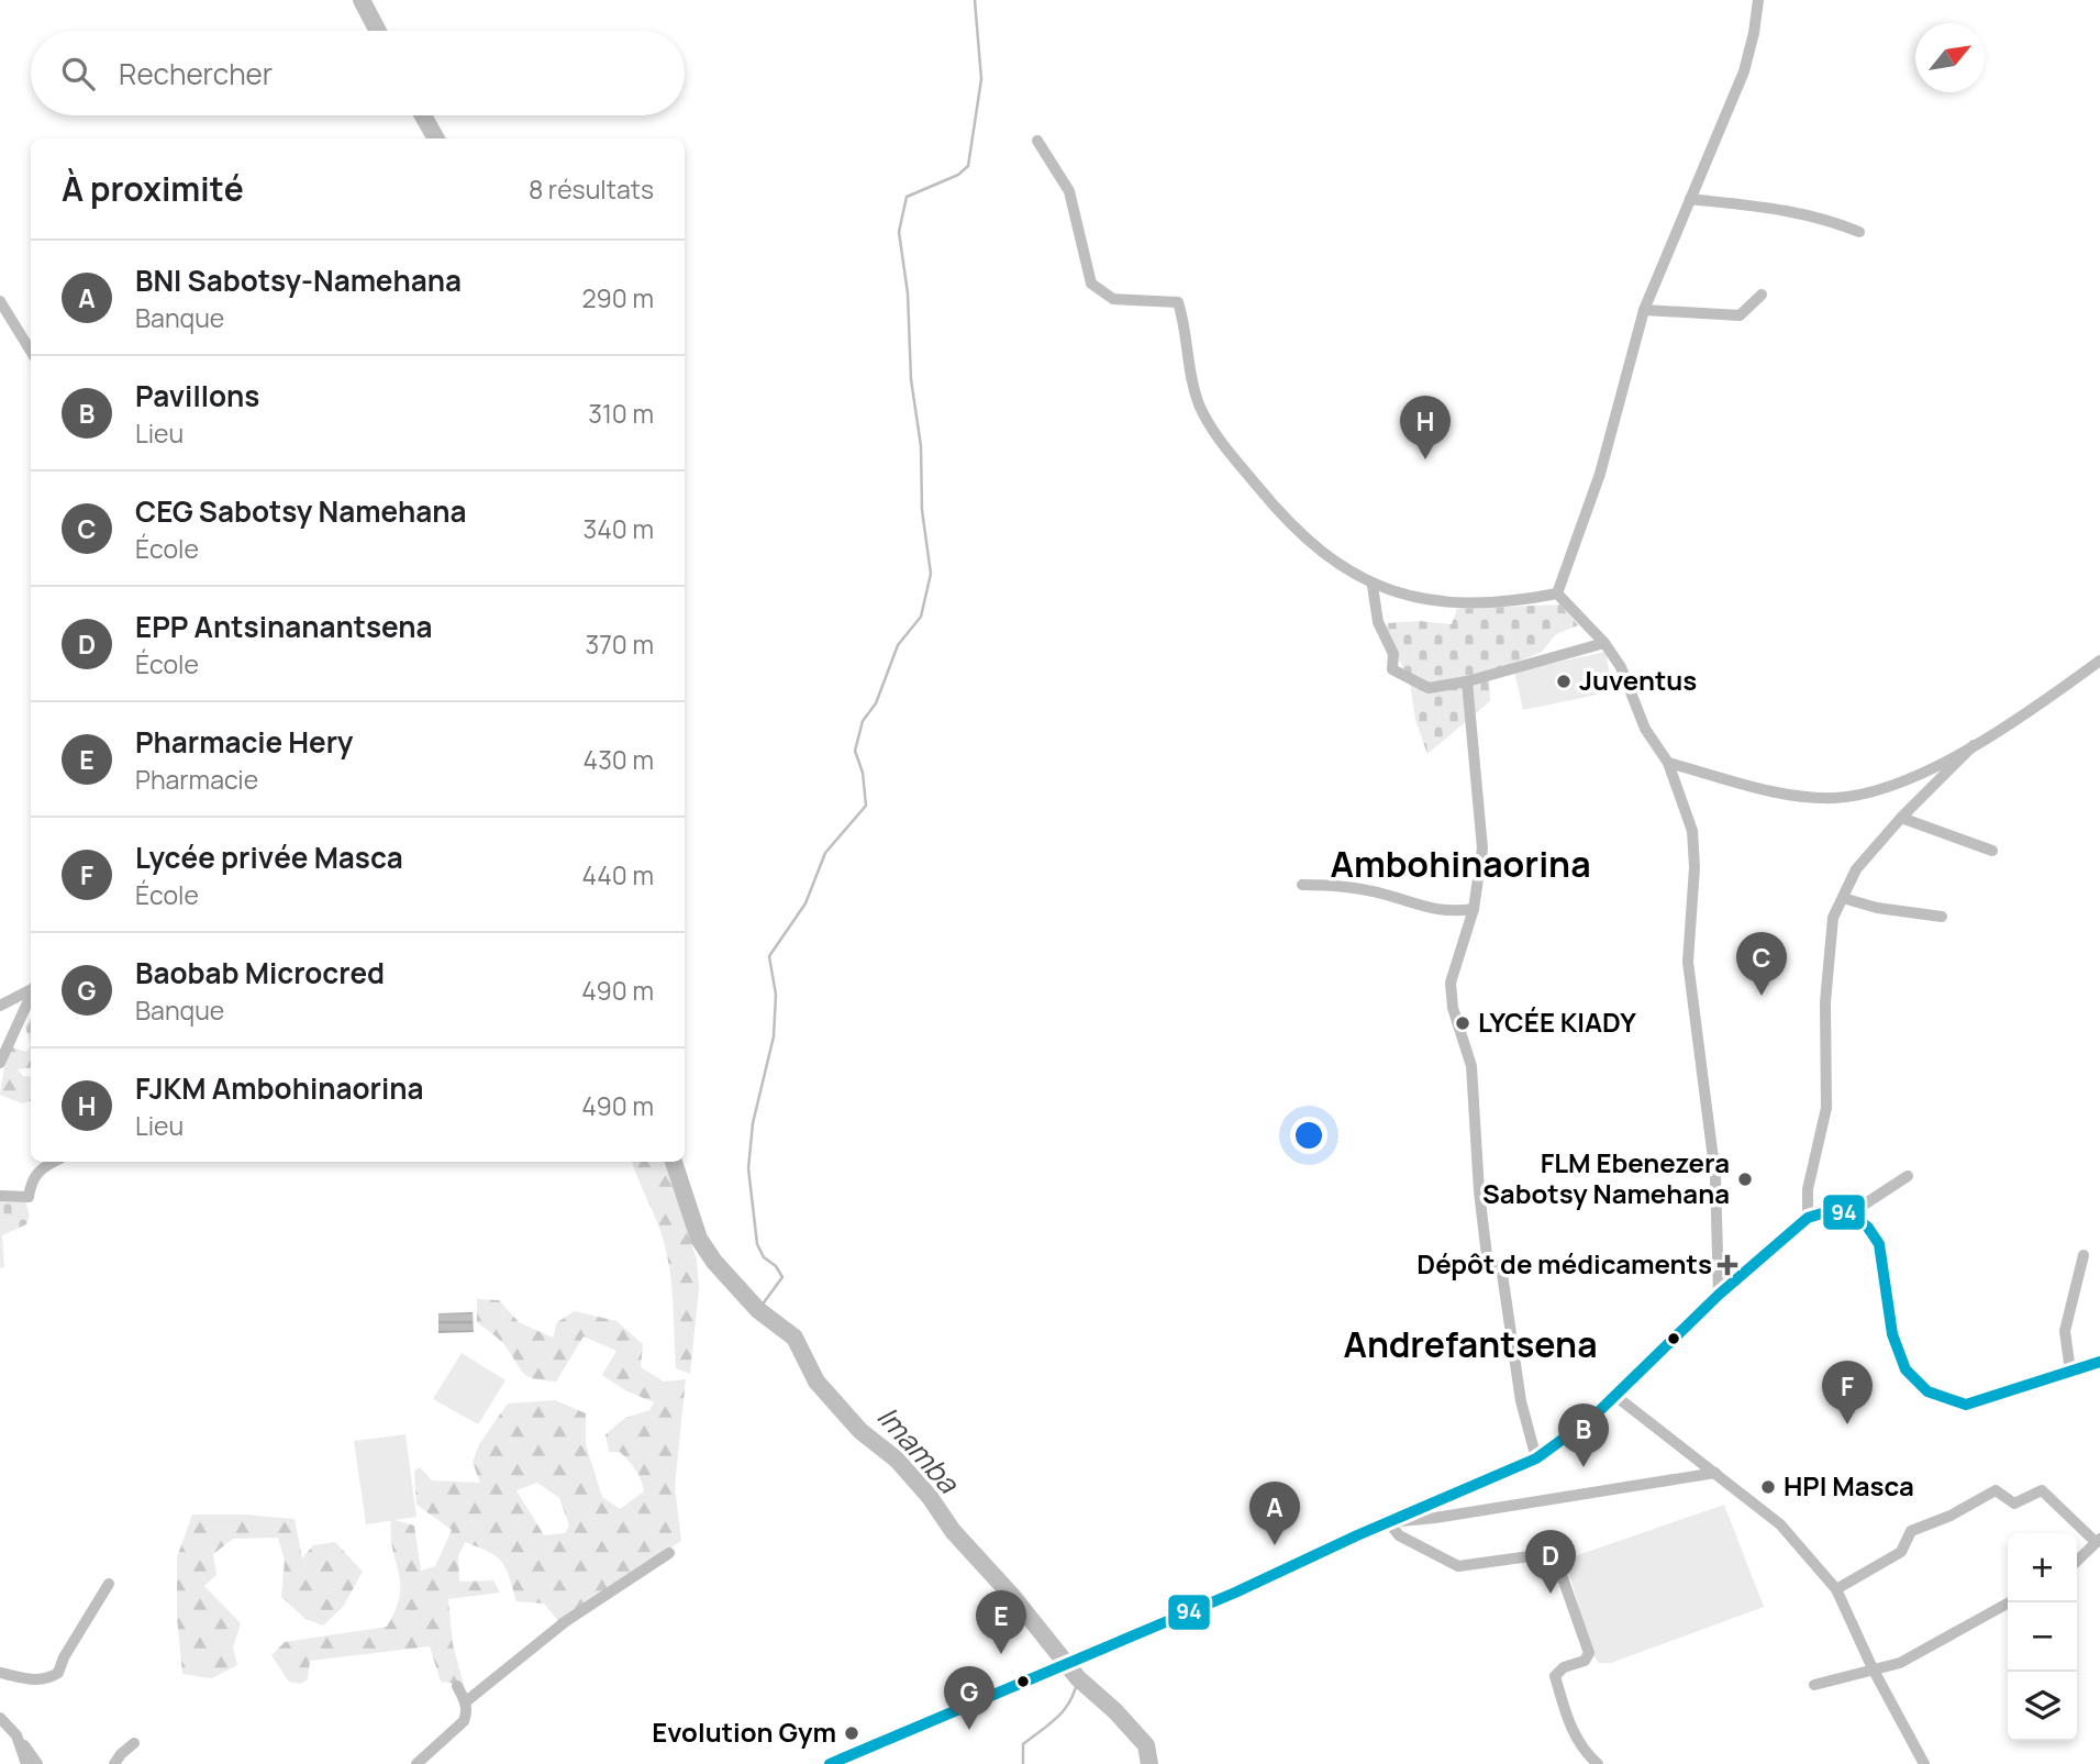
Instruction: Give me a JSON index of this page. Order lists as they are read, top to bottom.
{
  "districts": ["Ambohinaorina", "Andrefantsena"],
  "water": ["Imamba"],
  "places": {
    "other": [
      "Juventus",
      "LYCÉE KIADY",
      "FLM Ebenezera Sabotsy Namehana",
      "HPI Masca",
      "Evolution Gym"
    ],
    "health": ["Dépôt de médicaments"]
  },
  "lines": ["transit line 94"],
  "north": "top right",
  "page": {
    "search": "Rechercher",
    "heading": ["À proximité", "8 résultats"],
    "list": [
      {
        "mark": "A",
        "name": "BNI Sabotsy-Namehana",
        "note": "Banque",
        "value": "290 m"
      },
      {
        "mark": "B",
        "name": "Pavillons",
        "note": "Lieu",
        "value": "310 m"
      },
      {
        "mark": "C",
        "name": "CEG Sabotsy Namehana",
        "note": "École",
        "value": "340 m"
      },
      {
        "mark": "D",
        "name": "EPP Antsinanantsena",
        "note": "École",
        "value": "370 m"
      },
      {
        "mark": "E",
        "name": "Pharmacie Hery",
        "note": "Pharmacie",
        "value": "430 m"
      },
      {
        "mark": "F",
        "name": "Lycée privée Masca",
        "note": "École",
        "value": "440 m"
      },
      {
        "mark": "G",
        "name": "Baobab Microcred",
        "note": "Banque",
        "value": "490 m"
      },
      {
        "mark": "H",
        "name": "FJKM Ambohinaorina",
        "note": "Lieu",
        "value": "490 m"
      }
    ],
    "pins": [
      "H",
      "C",
      "F",
      "B",
      "A",
      "D",
      "E",
      "G"
    ],
    "map_buttons": ["+", "−"]
  }
}
